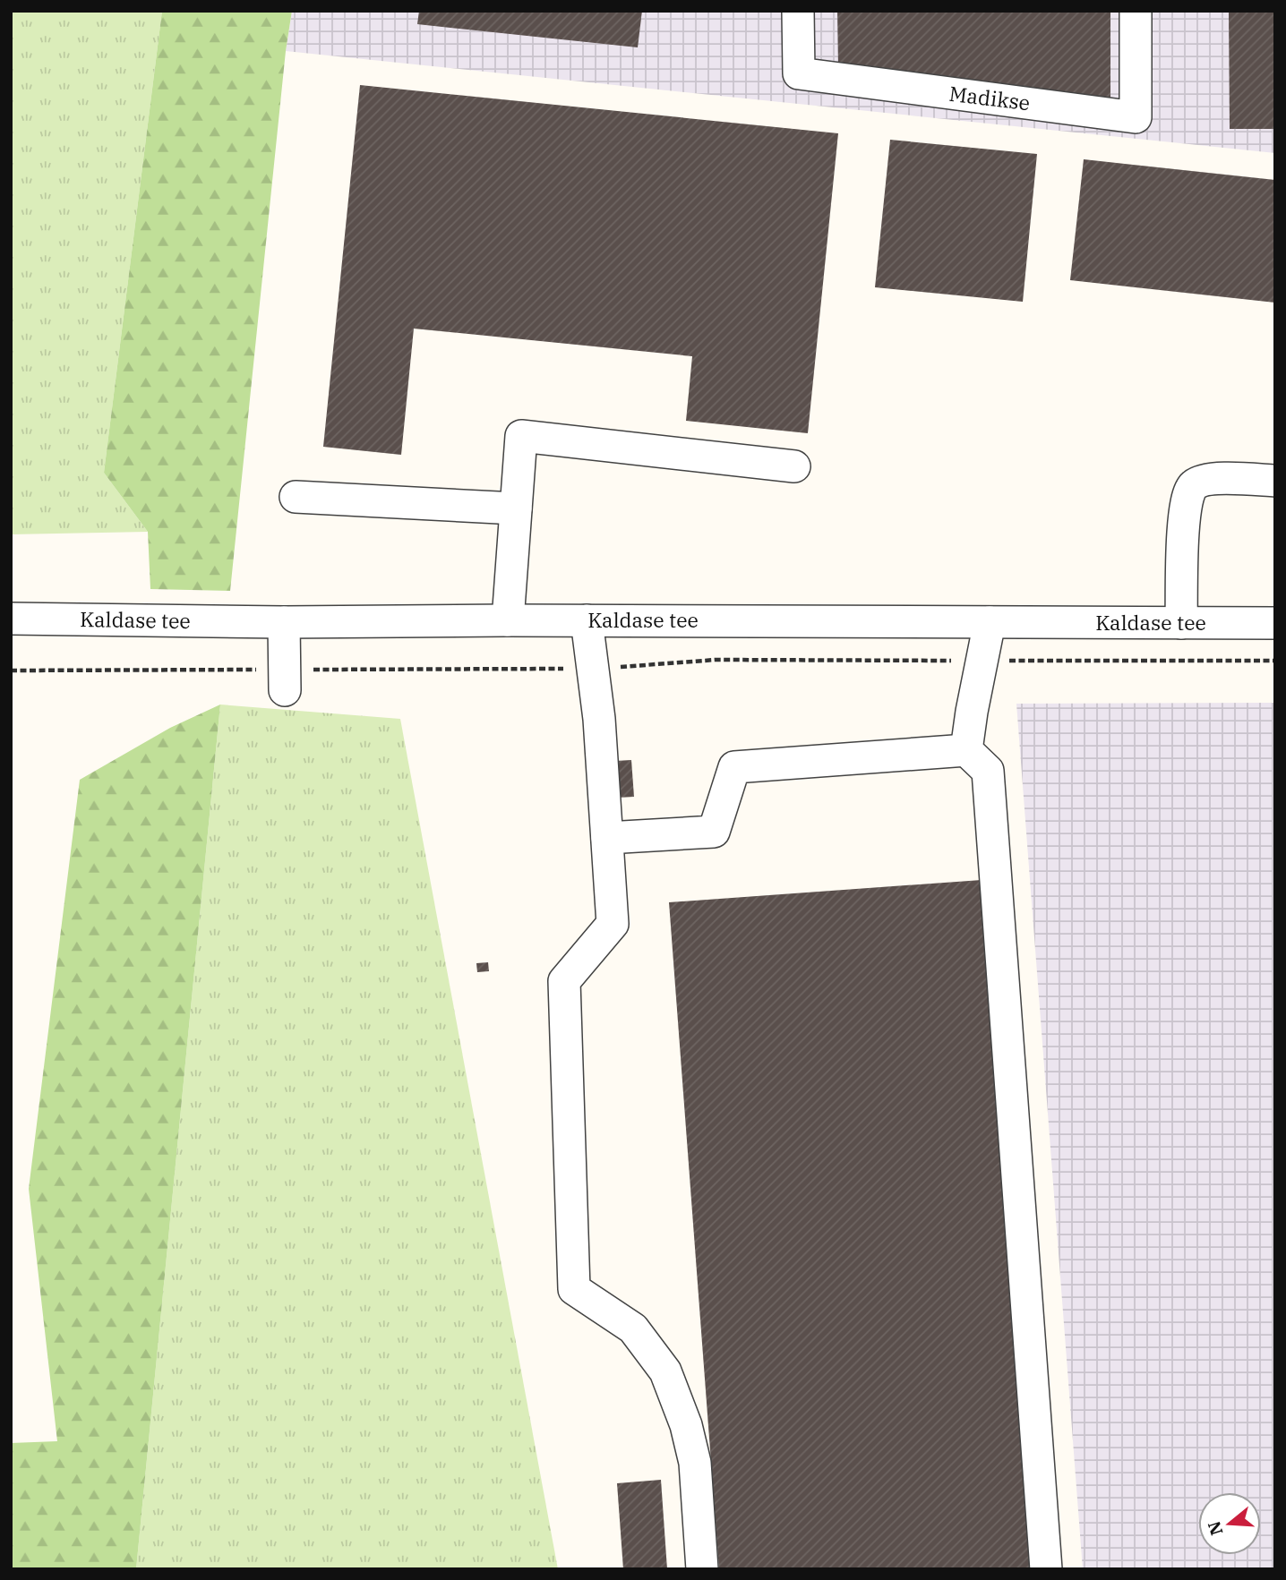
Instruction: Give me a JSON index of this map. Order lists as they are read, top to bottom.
{
  "streets": {
    "street": ["Madikse", "Kaldase tee"]
  },
  "north": "left"
}
